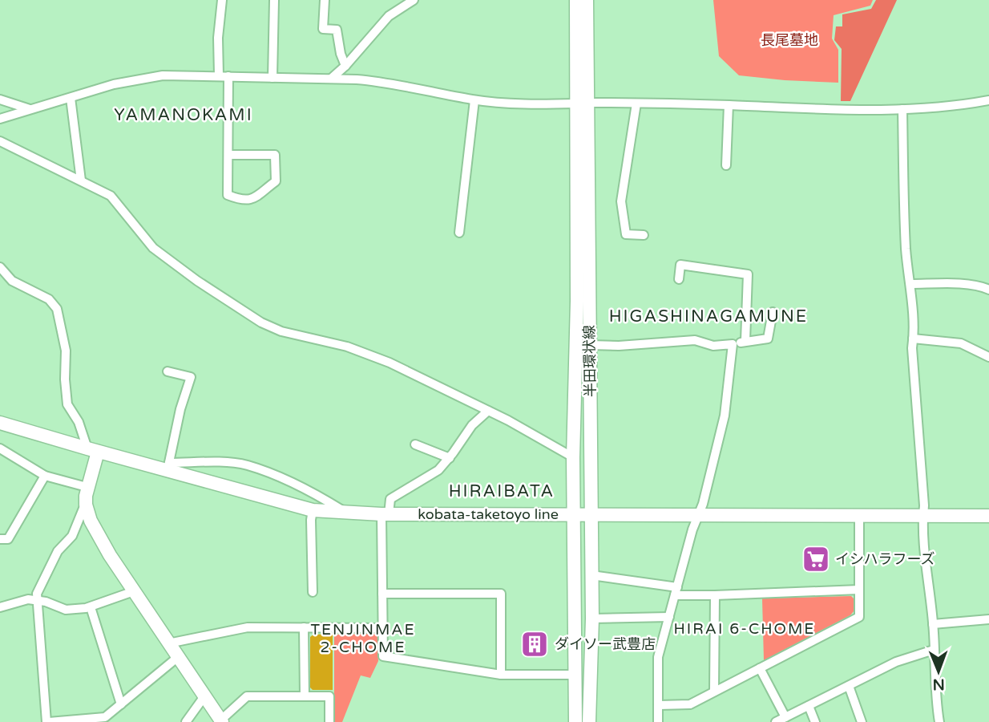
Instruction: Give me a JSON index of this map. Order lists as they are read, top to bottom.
{
  "streets": {
    "main road": ["半田環状線", "kobata-taketoyo line"]
  },
  "crossings": [
    ["半田環状線", "kobata-taketoyo line"]
  ],
  "districts": [
    "YAMANOKAMI",
    "HIGASHINAGAMUNE",
    "HIRAIBATA",
    "HIRAI 6-CHOME",
    "TENJINMAE 2-CHOME"
  ],
  "parks": ["長尾墓地"],
  "places": {
    "supermarket": ["イシハラフーズ"],
    "building": ["ダイソー武豊店"]
  },
  "north": "bottom"
}
